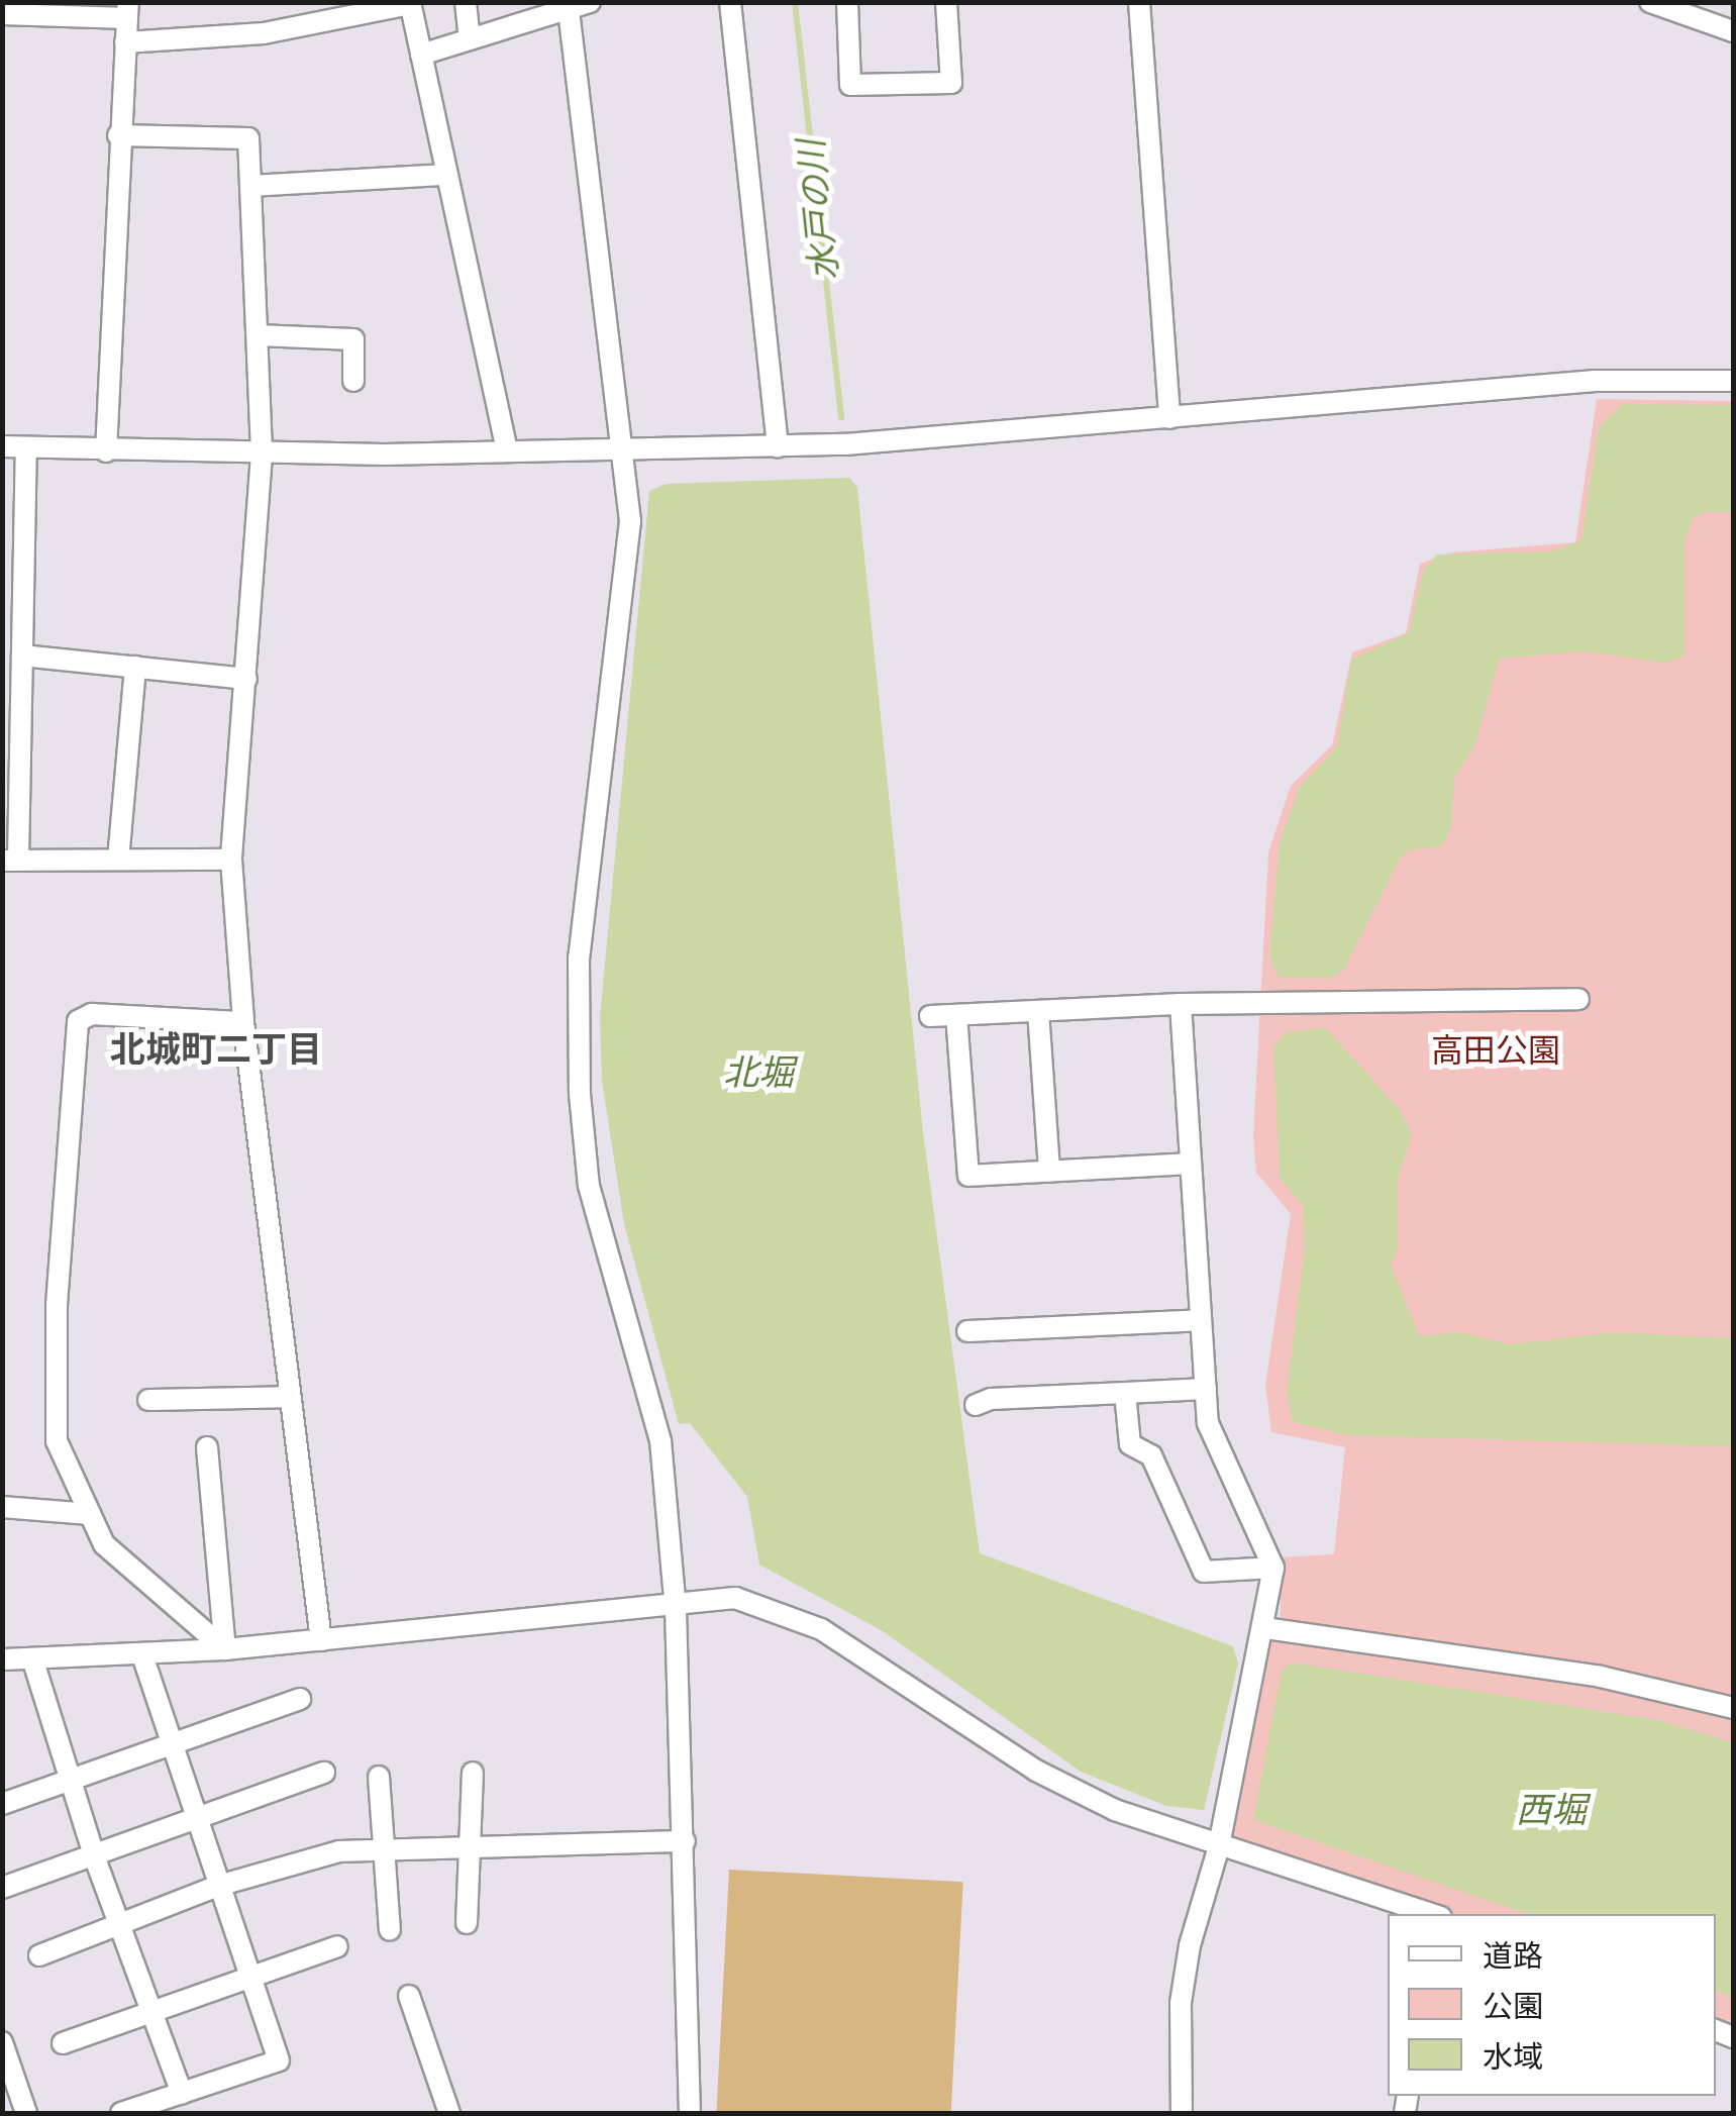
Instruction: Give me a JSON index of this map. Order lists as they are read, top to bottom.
{
  "districts": ["北城町二丁目"],
  "water": ["水戸の川", "北堀", "西堀"],
  "parks": ["高田公園"],
  "legend": ["道路", "公園", "水域"]
}
